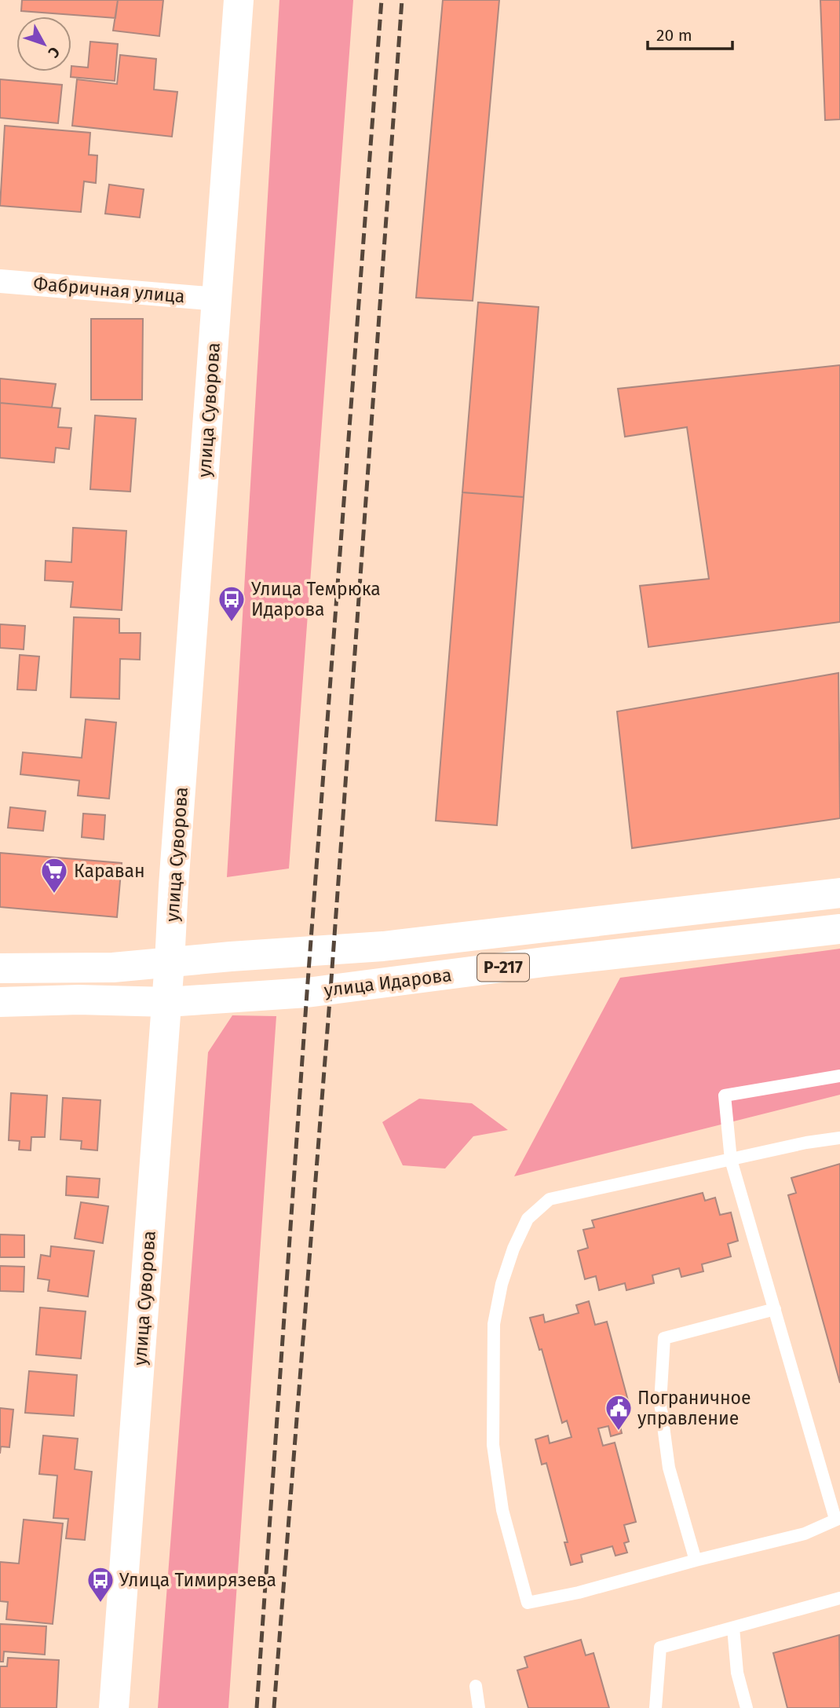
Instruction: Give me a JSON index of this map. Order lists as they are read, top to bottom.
{
  "streets": {
    "main road": ["улица Суворова", "Р-217", "улица Идарова"],
    "street": ["Фабричная улица"]
  },
  "crossings": [
    ["Фабричная улица", "улица Суворова"],
    ["улица Суворова", "улица Идарова"]
  ],
  "places": {
    "bus stop": ["Улица Темрюка Идарова", "Улица Тимирязева"],
    "supermarket": ["Караван"],
    "public building": ["Пограничное управление"]
  },
  "scale_bar": "20 m",
  "north": "bottom right"
}
